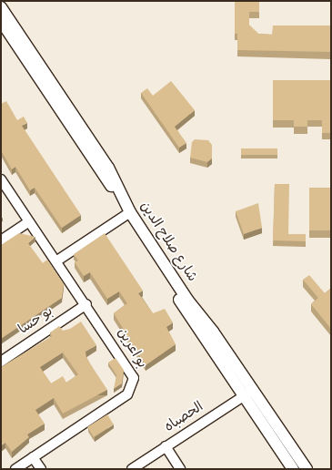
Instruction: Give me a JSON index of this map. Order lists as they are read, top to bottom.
{
  "streets": {
    "street": [
      "شارع صلاح الدين",
      "بو حسا",
      "بو اعرين",
      "الحصباه"
    ]
  },
  "crossings": [
    ["شارع صلاح الدين", "الحصباه"],
    ["بو حسا", "بو اعرين"]
  ]
}
